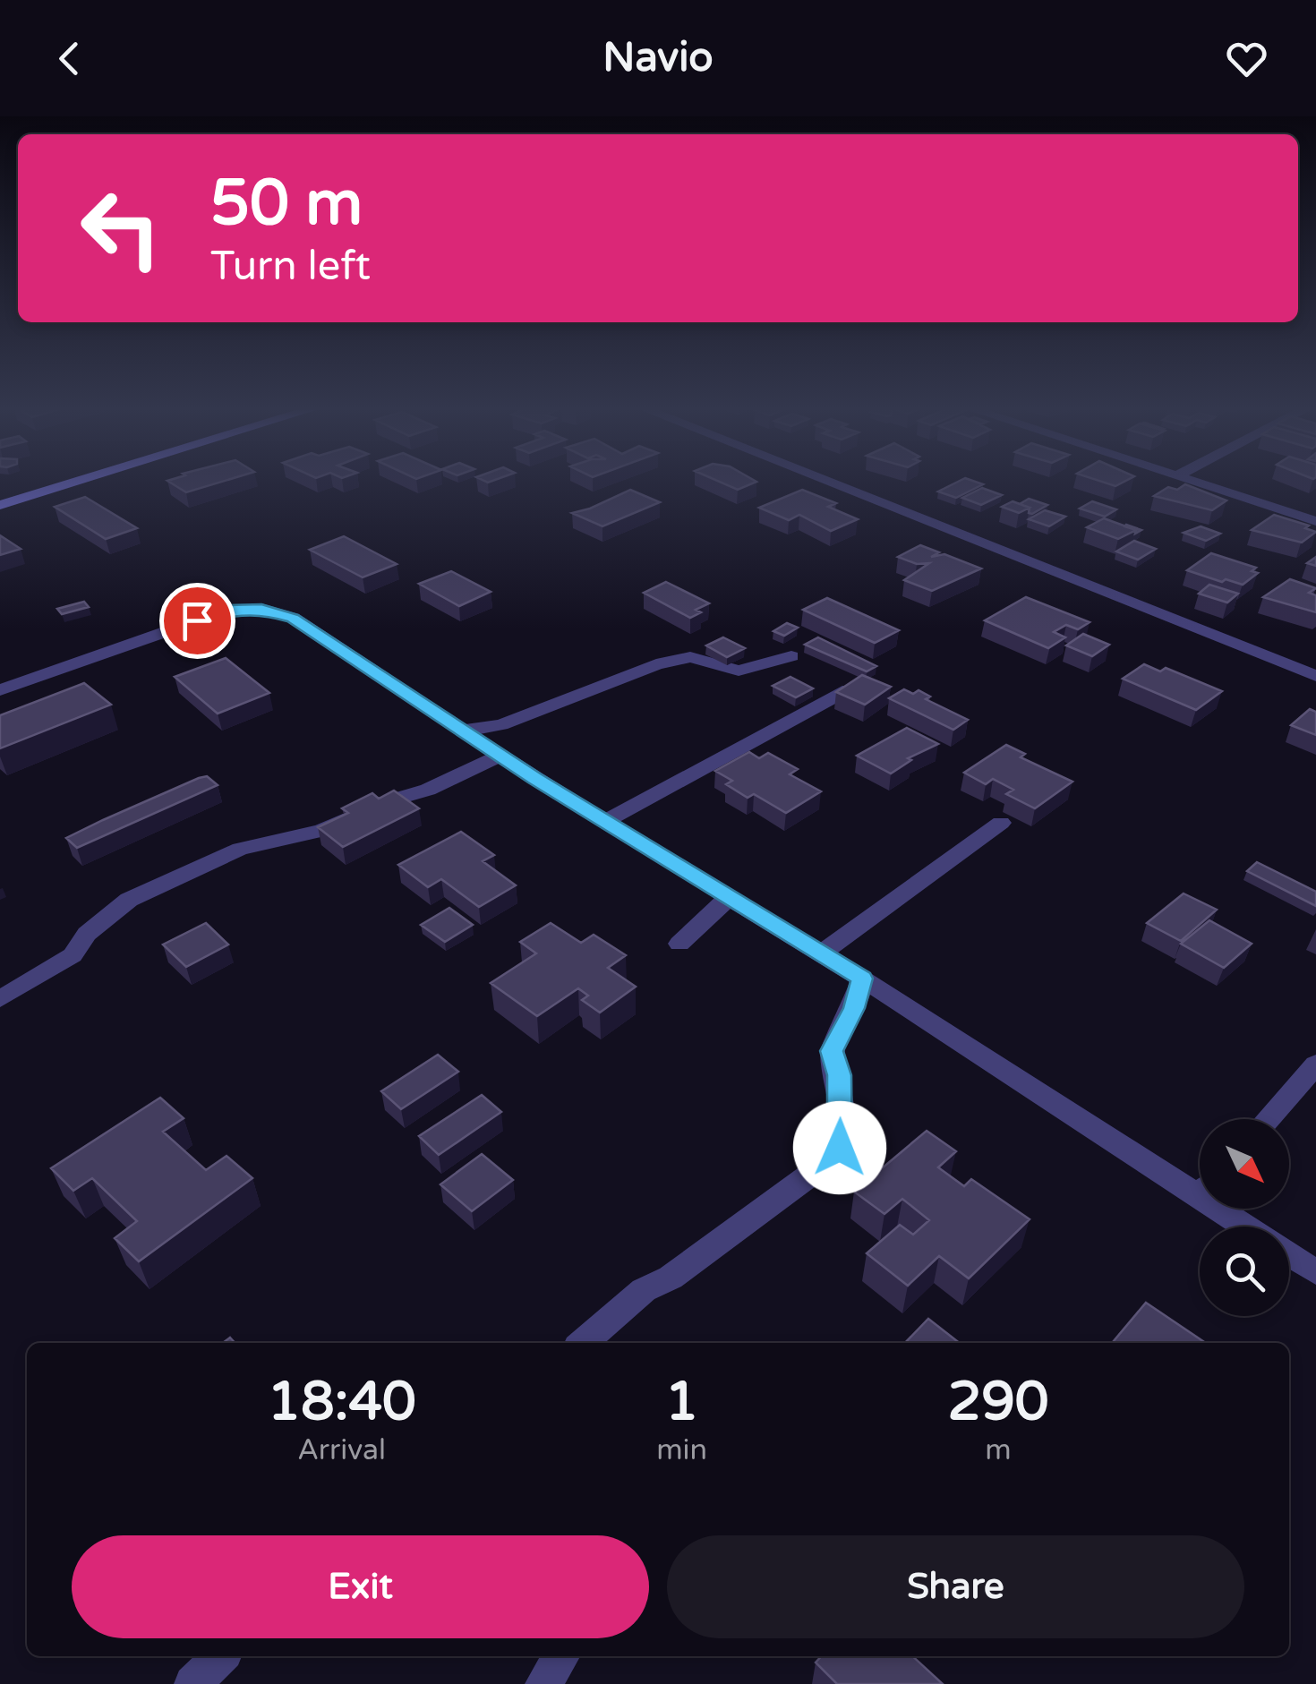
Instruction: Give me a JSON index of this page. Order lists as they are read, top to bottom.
{
  "north": "bottom right",
  "page": {
    "header": "Navio",
    "turn": ["50 m", "Turn left"],
    "eta": [
      "18:40",
      "Arrival",
      "1",
      "min",
      "290",
      "m"
    ],
    "buttons": ["Exit", "Share"]
  }
}
